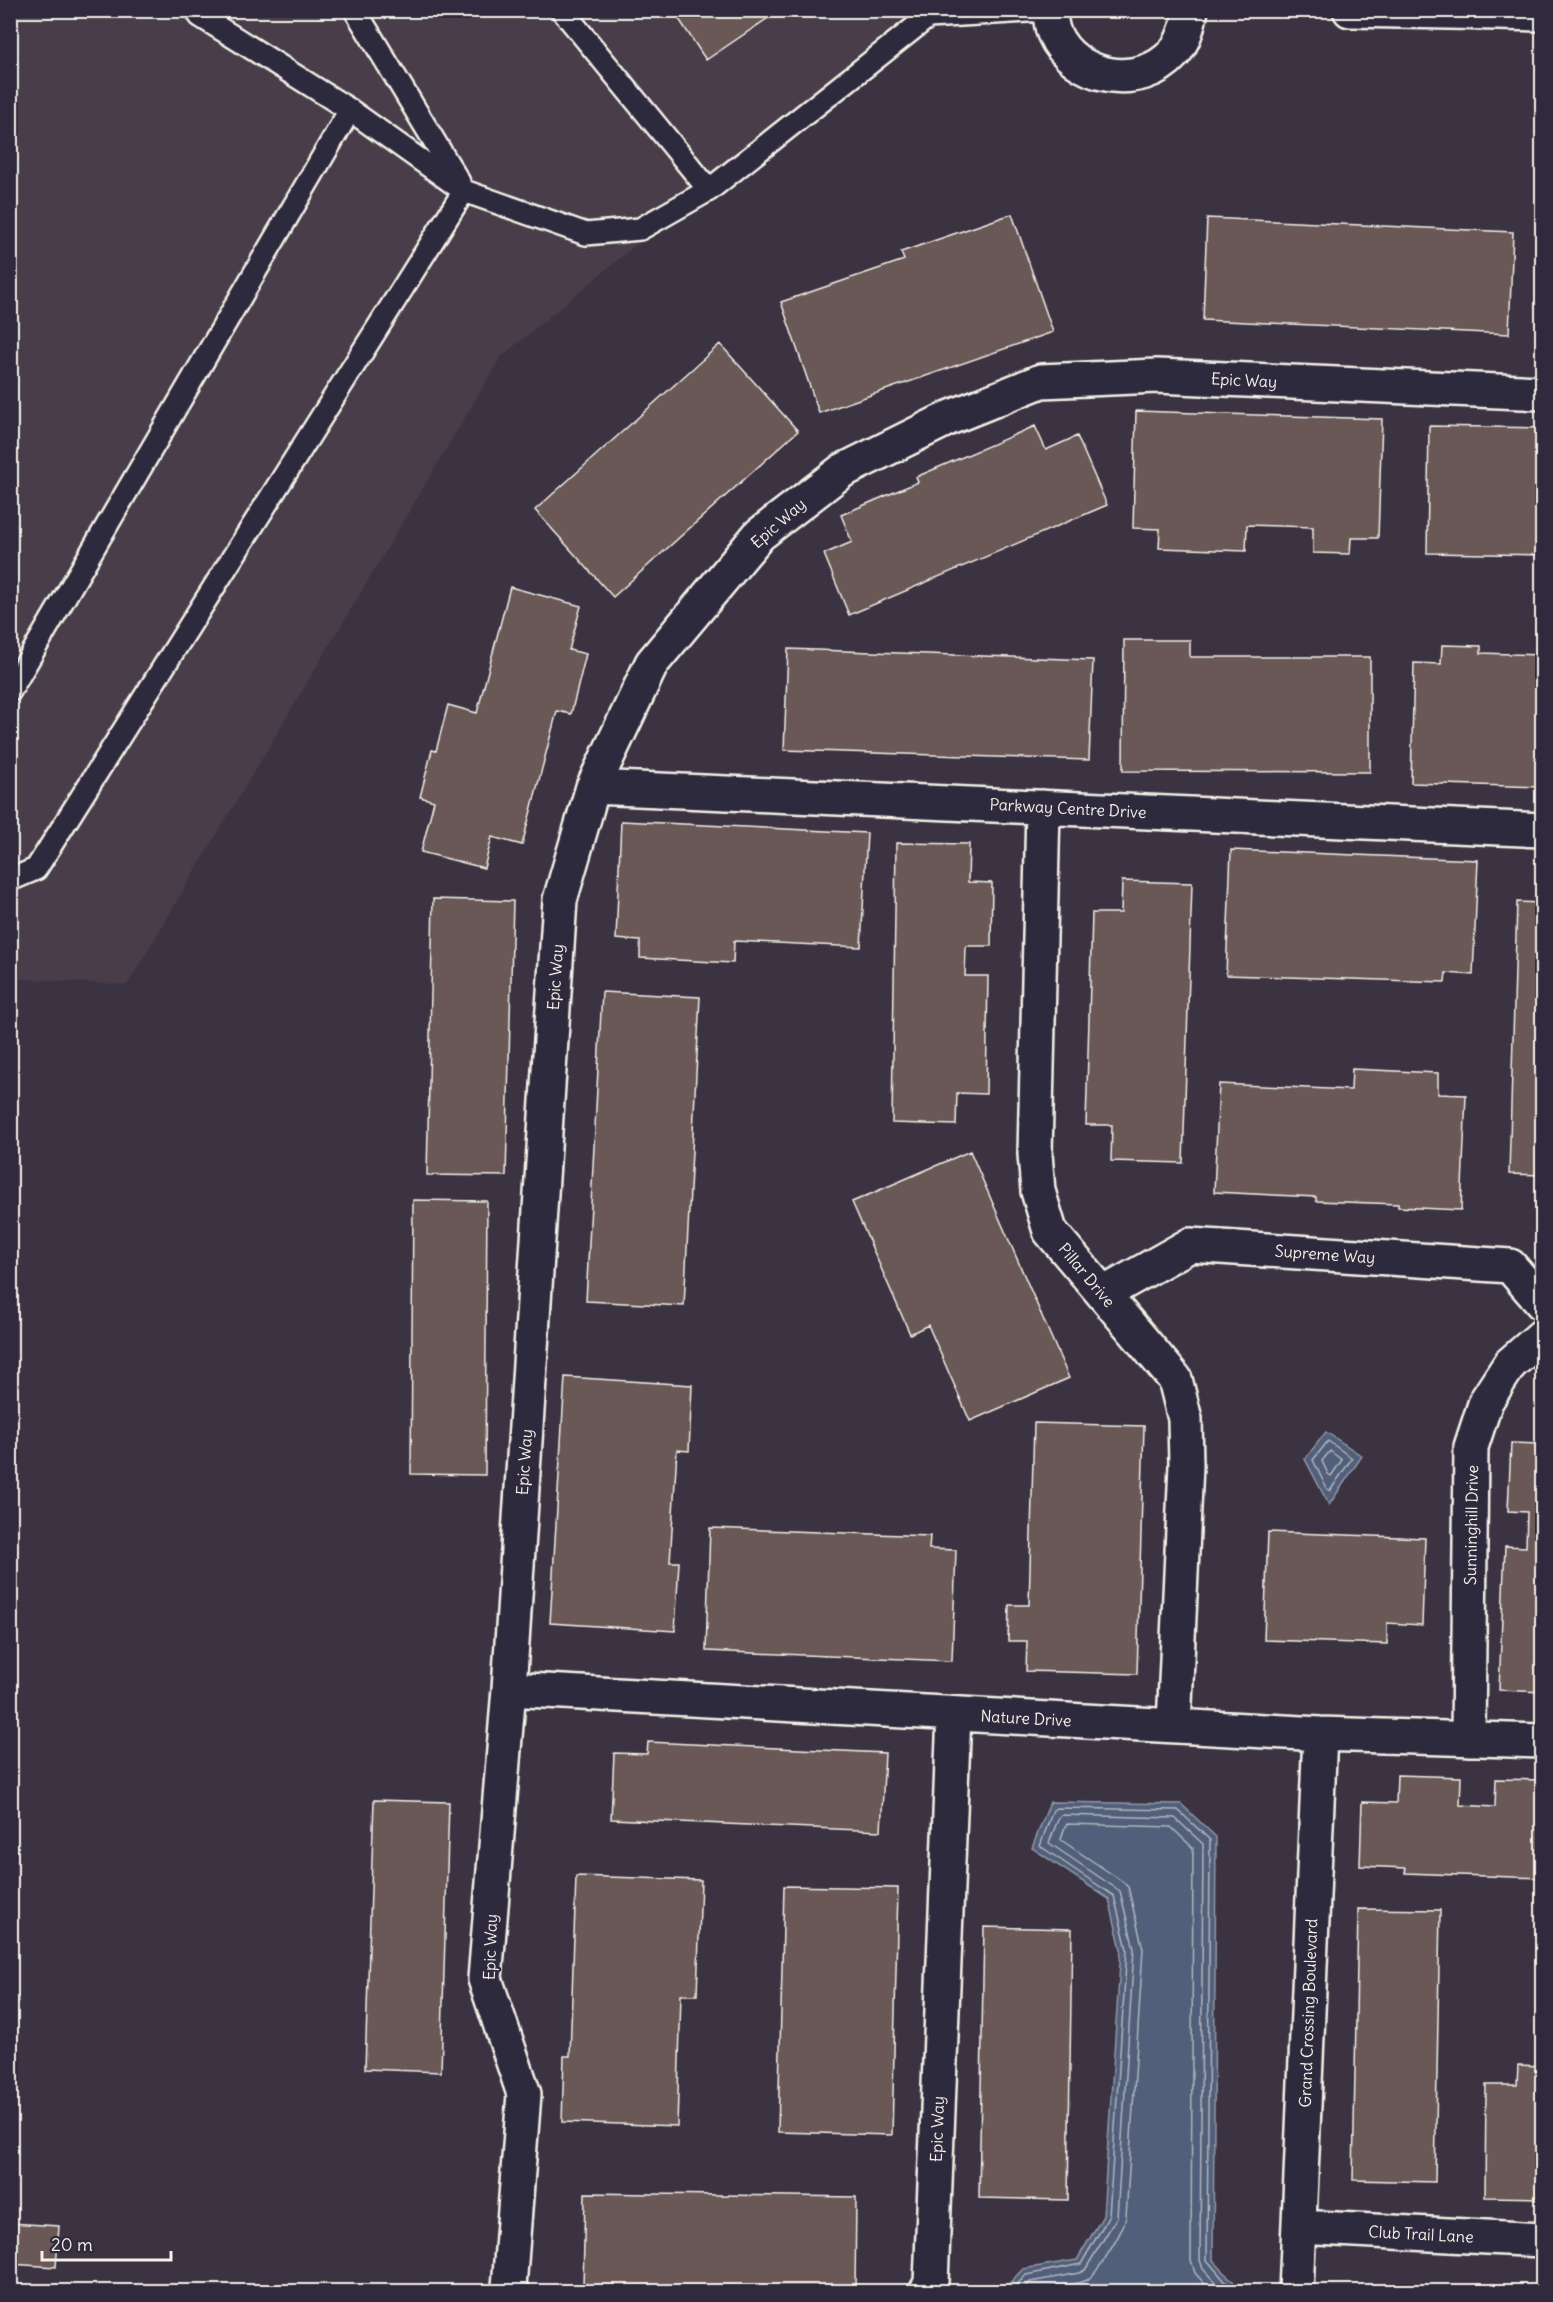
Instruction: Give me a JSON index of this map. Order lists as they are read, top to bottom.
{
  "streets": {
    "street": [
      "Epic Way",
      "Parkway Centre Drive",
      "Supreme Way",
      "Pillar Drive",
      "Sunninghill Drive",
      "Nature Drive",
      "Grand Crossing Boulevard",
      "Club Trail Lane"
    ]
  },
  "crossings": [
    ["Epic Way", "Parkway Centre Drive"],
    ["Epic Way", "Nature Drive"],
    ["Parkway Centre Drive", "Pillar Drive"],
    ["Supreme Way", "Pillar Drive"],
    ["Pillar Drive", "Nature Drive"],
    ["Sunninghill Drive", "Nature Drive"],
    ["Nature Drive", "Grand Crossing Boulevard"],
    ["Grand Crossing Boulevard", "Club Trail Lane"]
  ],
  "scale_bar": "20 m"
}
